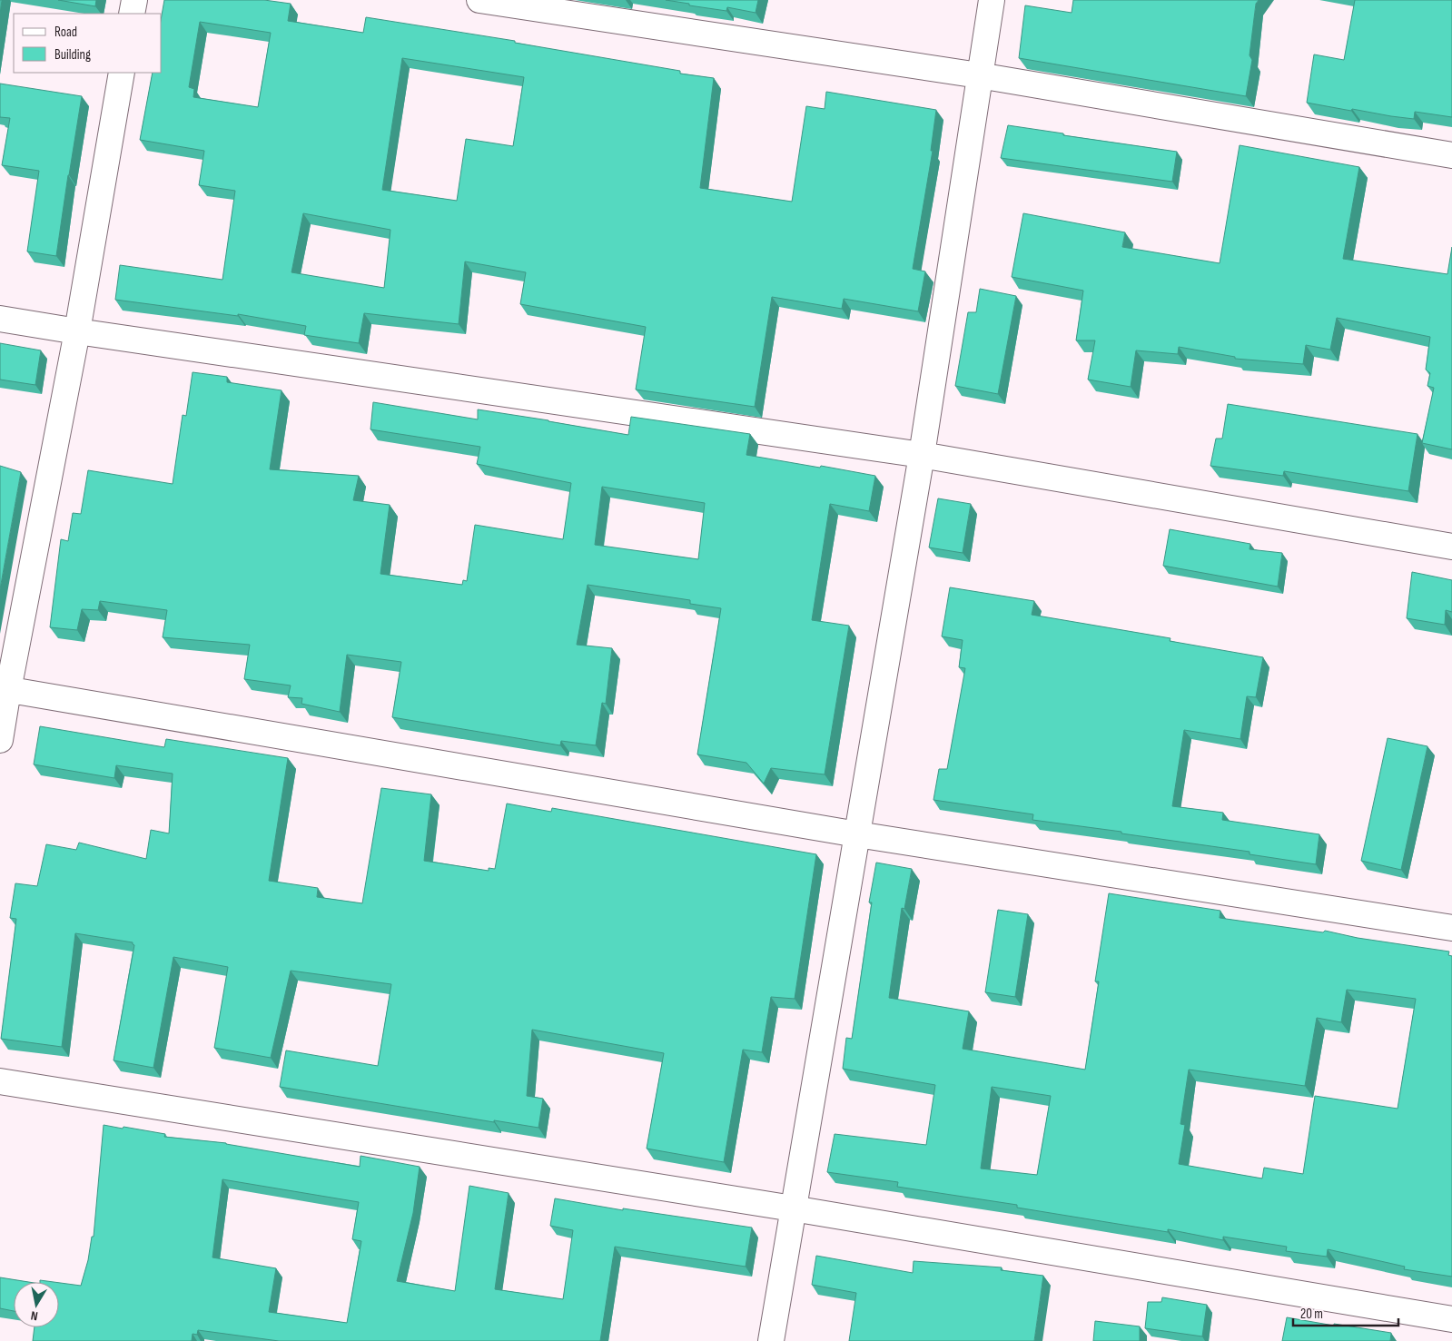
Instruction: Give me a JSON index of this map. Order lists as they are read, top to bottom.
{
  "legend": ["Road", "Building"],
  "scale_bar": "20 m",
  "north": "bottom"
}
